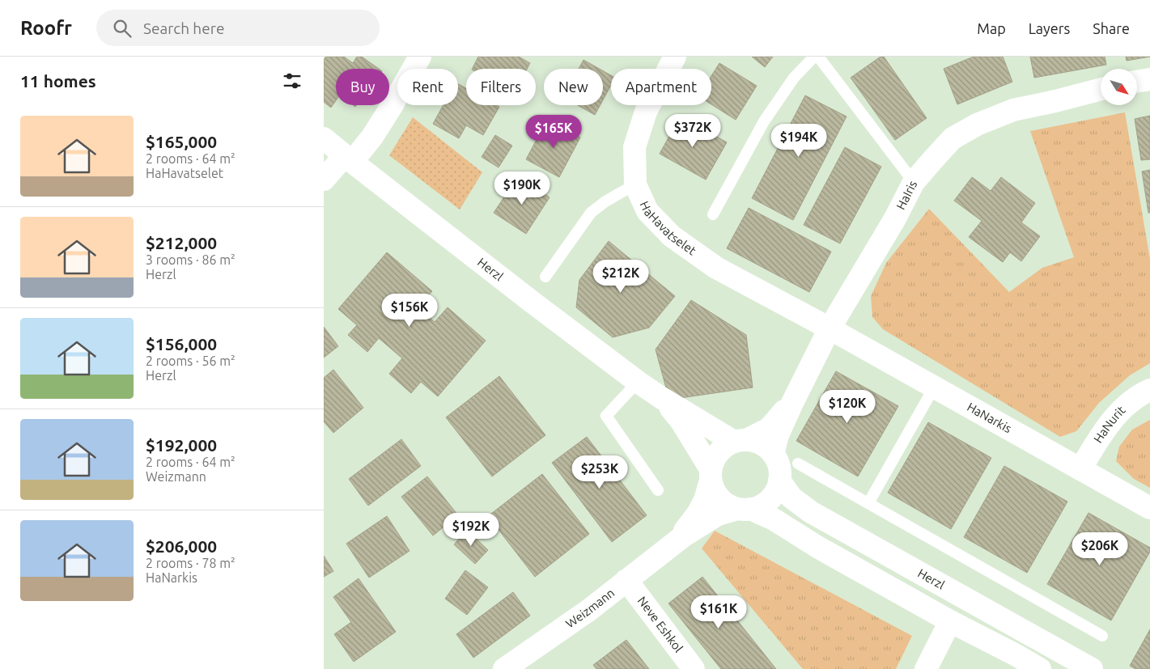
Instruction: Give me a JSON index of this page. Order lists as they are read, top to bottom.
{
  "streets": {
    "street": [
      "HaIris",
      "HaHavatselet",
      "Herzl",
      "HaNarkis",
      "HaNurit",
      "Weizmann",
      "Neve Eshkol"
    ]
  },
  "crossings": [
    ["HaIris", "HaHavatselet"],
    ["HaIris", "Herzl"],
    ["HaIris", "HaNarkis"],
    ["HaIris", "Weizmann"],
    ["HaHavatselet", "HaNarkis"],
    ["Herzl", "Weizmann"],
    ["HaNarkis", "HaNurit"],
    ["Weizmann", "Neve Eshkol"]
  ],
  "north": "bottom right",
  "page": {
    "header": "Roofr",
    "search": "Search here",
    "nav": ["Map", "Layers", "Share"],
    "heading": "11 homes",
    "chip": [
      "Buy",
      "Rent",
      "Filters",
      "New",
      "Apartment"
    ],
    "list": [
      {
        "name": "$165,000",
        "note": "2 rooms · 64 m² · HaHavatselet"
      },
      {
        "name": "$212,000",
        "note": "3 rooms · 86 m² · Herzl"
      },
      {
        "name": "$156,000",
        "note": "2 rooms · 56 m² · Herzl"
      },
      {
        "name": "$192,000",
        "note": "2 rooms · 64 m² · Weizmann"
      },
      {
        "name": "$206,000",
        "note": "2 rooms · 78 m² · HaNarkis"
      }
    ],
    "price": [
      "$372K",
      "$165K",
      "$194K",
      "$190K",
      "$212K",
      "$156K",
      "$120K",
      "$253K",
      "$192K",
      "$206K",
      "$161K"
    ]
  }
}
